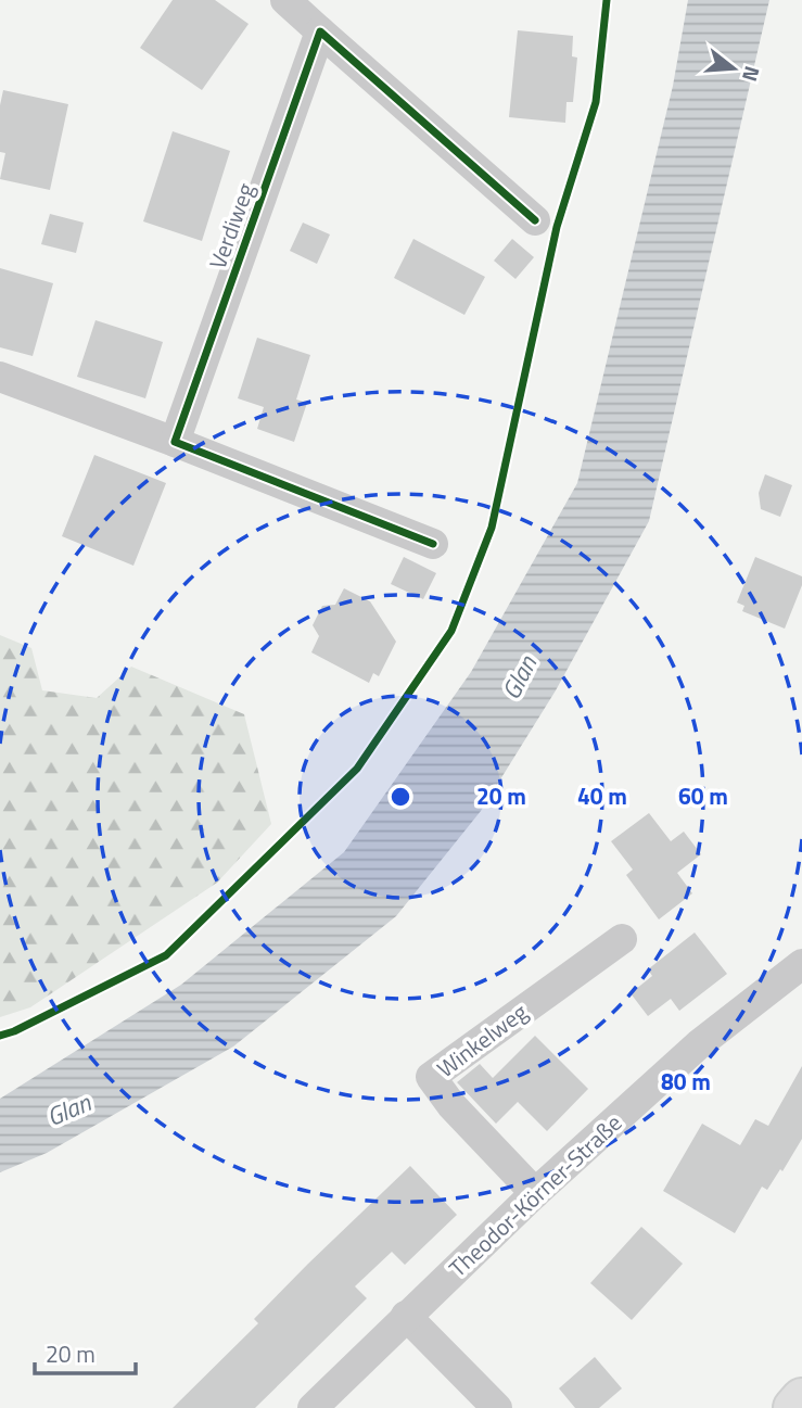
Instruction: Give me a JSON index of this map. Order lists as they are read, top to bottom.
{
  "streets": {
    "street": ["Verdiweg", "Winkelweg", "Theodor-Körner-Straße"]
  },
  "crossings": [
    ["Winkelweg", "Theodor-Körner-Straße"]
  ],
  "water": ["Glan"],
  "scale_bar": "20 m",
  "north": "right",
  "rings": [
    "20 m",
    "40 m",
    "60 m",
    "80 m"
  ]
}
